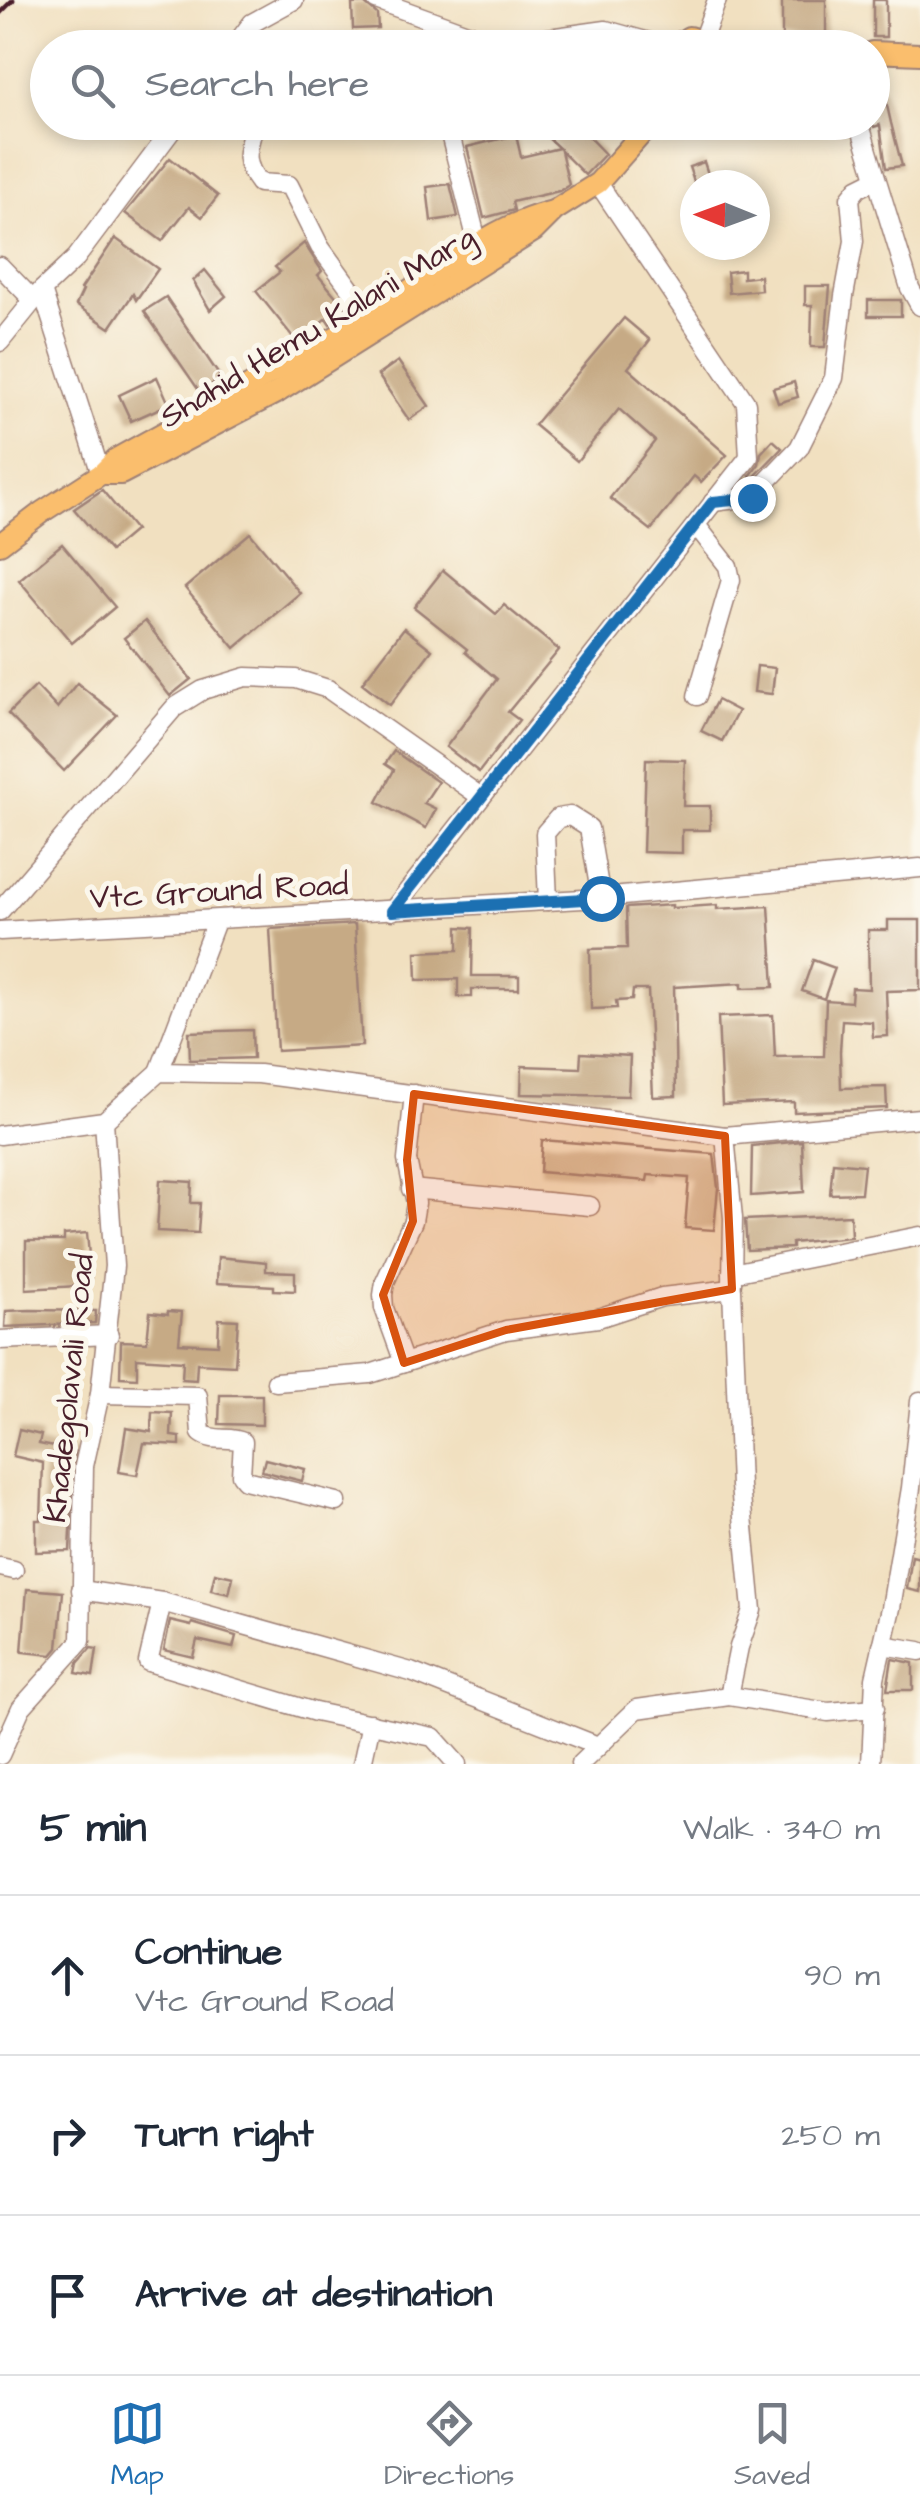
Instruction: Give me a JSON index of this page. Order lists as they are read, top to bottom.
{
  "streets": {
    "main road": ["Shahid Hemu Kalani Marg"],
    "street": ["Vtc Ground Road", "Khadegolavali Road"]
  },
  "north": "left",
  "page": {
    "search": "Search here",
    "heading": ["5 min", "Walk · 340 m"],
    "list": [
      ["Continue", "Vtc Ground Road", "90 m"],
      ["Turn right", "250 m"],
      "Arrive at destination"
    ],
    "nav": ["Map", "Directions", "Saved"]
  }
}
